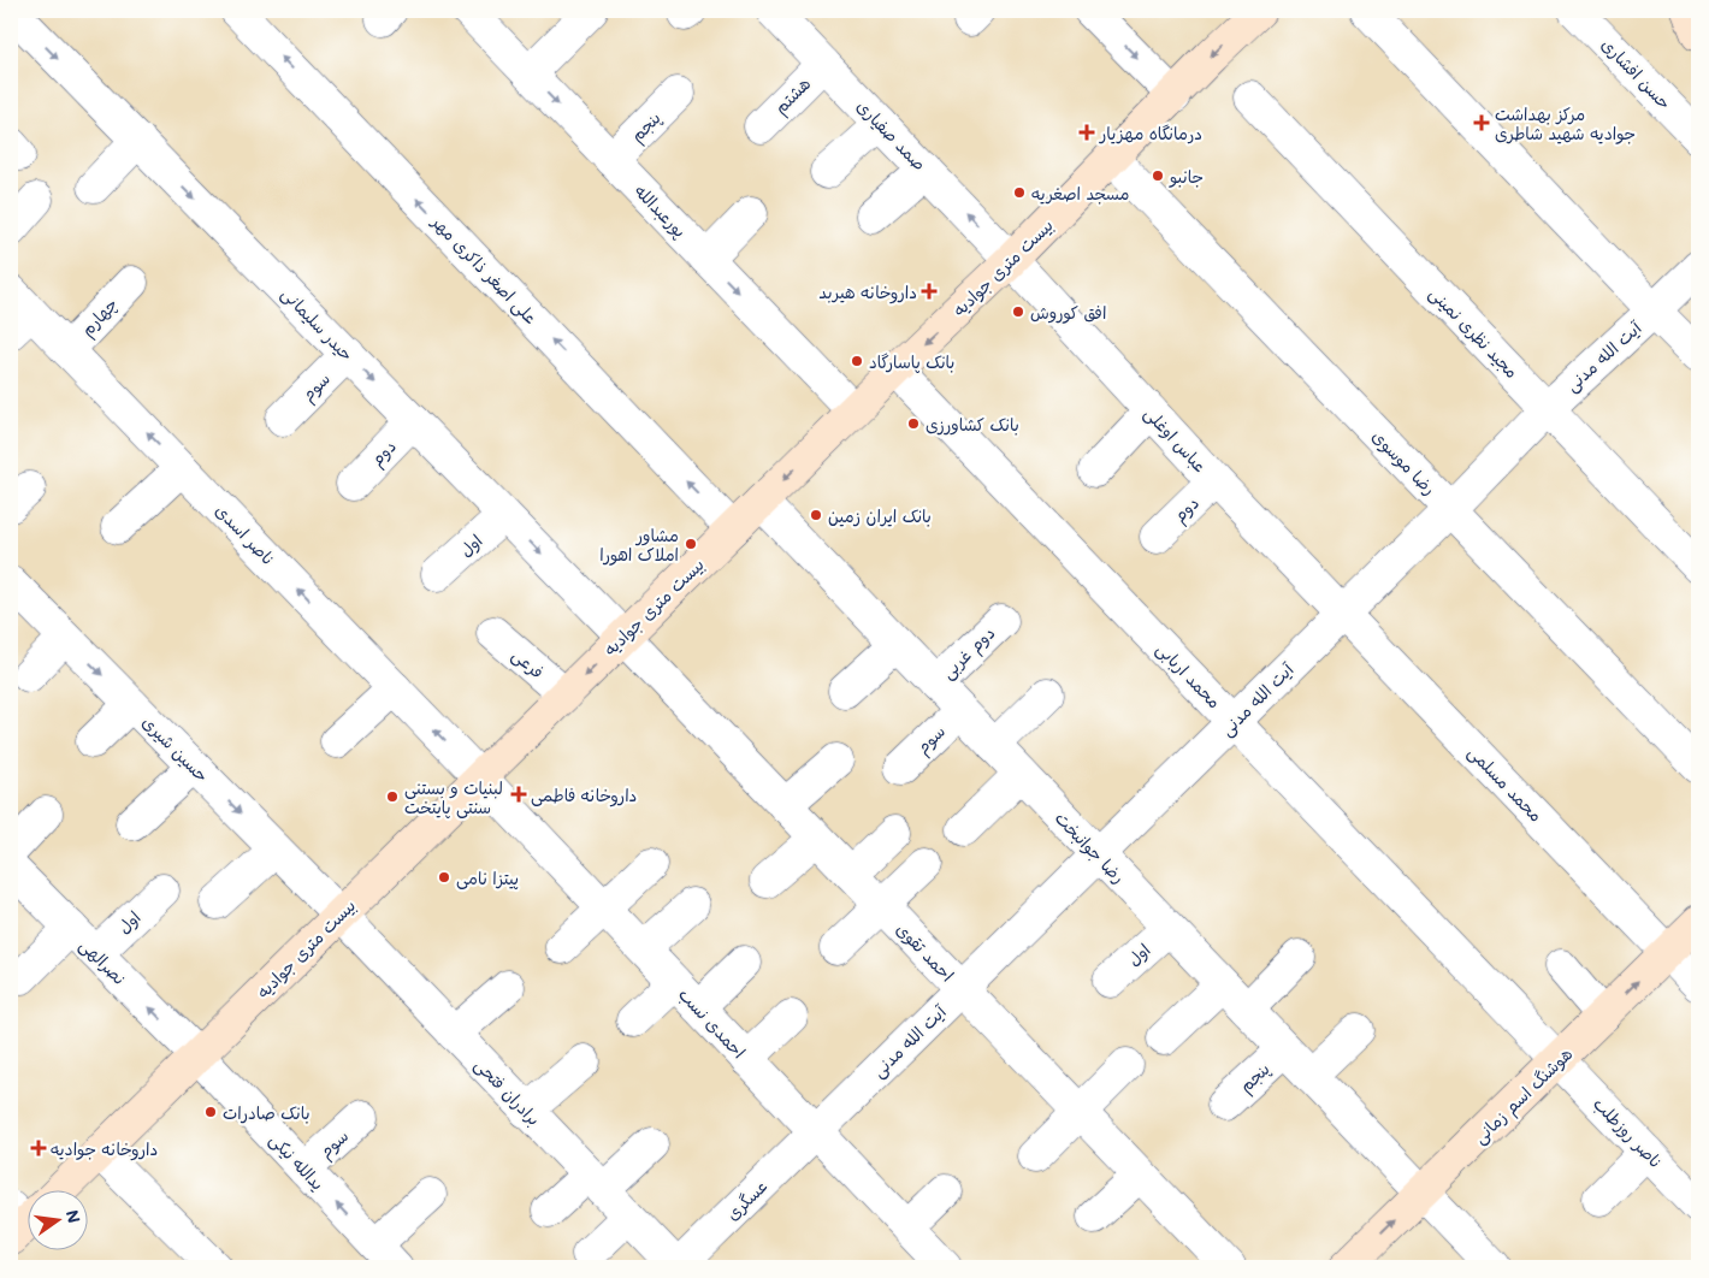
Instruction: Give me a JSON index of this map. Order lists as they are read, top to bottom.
{
  "streets": {
    "main road": ["بیست متری جوادیه", "هوشنگ اسم زمانی"],
    "street": [
      "حسن افشاری",
      "هشتم",
      "پنجم",
      "صمد صفیاری",
      "پورعبدالله",
      "علی اصغر ذاکری مهر",
      "چهارم",
      "حیدر سلیمانی",
      "مجید نظری نمینی",
      "آیت‌ الله مدنی",
      "سوم",
      "عباس اوغلی",
      "دوم",
      "رضا موسوی",
      "ناصر اسدی",
      "اول",
      "دوم غربی",
      "فرعی",
      "محمد اربابی",
      "حسین شیری",
      "محمد مسلمی",
      "رضا جوانبخت",
      "احمد تقوی",
      "نصرالهی",
      "احمدی نسب",
      "برادران فتحی",
      "ناصر روزطلب",
      "یدالله نیکی",
      "عسگری"
    ]
  },
  "crossings": [
    ["هشتم", "صمد صفیاری"],
    ["پنجم", "پورعبدالله"],
    ["پنجم", "رضا جوانبخت"],
    ["صمد صفیاری", "بیست متری جوادیه"],
    ["صمد صفیاری", "عباس اوغلی"],
    ["پورعبدالله", "بیست متری جوادیه"],
    ["بیست متری جوادیه", "علی اصغر ذاکری مهر"],
    ["بیست متری جوادیه", "حیدر سلیمانی"],
    ["بیست متری جوادیه", "عباس اوغلی"],
    ["بیست متری جوادیه", "رضا موسوی"],
    ["بیست متری جوادیه", "ناصر اسدی"],
    ["بیست متری جوادیه", "فرعی"],
    ["بیست متری جوادیه", "محمد اربابی"],
    ["بیست متری جوادیه", "حسین شیری"],
    ["بیست متری جوادیه", "رضا جوانبخت"],
    ["بیست متری جوادیه", "احمد تقوی"],
    ["بیست متری جوادیه", "نصرالهی"],
    ["بیست متری جوادیه", "احمدی نسب"],
    ["بیست متری جوادیه", "برادران فتحی"],
    ["بیست متری جوادیه", "یدالله نیکی"],
    ["چهارم", "ناصر اسدی"],
    ["حیدر سلیمانی", "سوم"],
    ["حیدر سلیمانی", "دوم"],
    ["حیدر سلیمانی", "اول"],
    ["حیدر سلیمانی", "احمد تقوی"],
    ["مجید نظری نمینی", "آیت‌ الله مدنی"],
    ["آیت‌ الله مدنی", "عباس اوغلی"],
    ["آیت‌ الله مدنی", "رضا موسوی"],
    ["آیت‌ الله مدنی", "محمد اربابی"],
    ["آیت‌ الله مدنی", "محمد مسلمی"],
    ["آیت‌ الله مدنی", "رضا جوانبخت"],
    ["آیت‌ الله مدنی", "احمد تقوی"],
    ["آیت‌ الله مدنی", "احمدی نسب"],
    ["آیت‌ الله مدنی", "عسگری"],
    ["سوم", "رضا جوانبخت"],
    ["سوم", "یدالله نیکی"],
    ["عباس اوغلی", "دوم"],
    ["عباس اوغلی", "محمد مسلمی"],
    ["ناصر اسدی", "احمدی نسب"],
    ["اول", "رضا جوانبخت"],
    ["اول", "نصرالهی"],
    ["دوم غربی", "رضا جوانبخت"],
    ["محمد اربابی", "هوشنگ اسم زمانی"],
    ["محمد اربابی", "ناصر روزطلب"],
    ["حسین شیری", "برادران فتحی"],
    ["محمد مسلمی", "هوشنگ اسم زمانی"],
    ["رضا جوانبخت", "هوشنگ اسم زمانی"],
    ["نصرالهی", "یدالله نیکی"],
    ["احمدی نسب", "عسگری"],
    ["برادران فتحی", "عسگری"],
    ["هوشنگ اسم زمانی", "ناصر روزطلب"]
  ],
  "one_way": [
    "پورعبدالله",
    "علی اصغر ذاکری مهر",
    "حیدر سلیمانی",
    "ناصر اسدی",
    "حسین شیری",
    "نصرالهی",
    "هوشنگ اسم زمانی",
    "یدالله نیکی"
  ],
  "places": {
    "health": [
      "مرکز بهداشت جوادیه شهید شاطری",
      "درمانگاه مهزیار",
      "داروخانه هیربد",
      "داروخانه فاطمی",
      "داروخانه جوادیه"
    ],
    "other": [
      "جانبو",
      "مسجد اصغریه",
      "افق کوروش",
      "بانک پاسارگاد",
      "بانک کشاورزی",
      "بانک ایران زمین",
      "مشاور املاک اهورا",
      "لبنیات و بستنی سنتی پایتخت",
      "پیتزا نامی",
      "بانک صادرات"
    ]
  },
  "north": "right"
}
